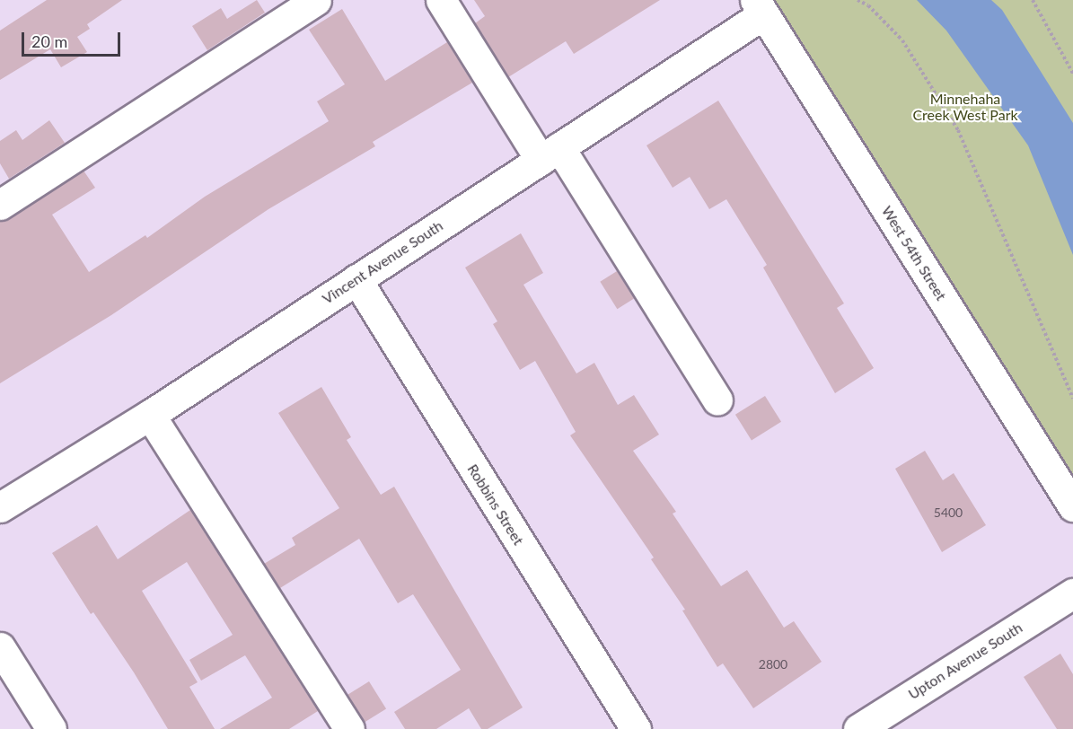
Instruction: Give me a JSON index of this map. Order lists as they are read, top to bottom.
{
  "streets": {
    "street": [
      "West 54th Street",
      "Vincent Avenue South",
      "Robbins Street",
      "Upton Avenue South"
    ]
  },
  "crossings": [
    ["West 54th Street", "Vincent Avenue South"],
    ["Vincent Avenue South", "Robbins Street"]
  ],
  "parks": ["Minnehaha Creek West Park"],
  "house_numbers": ["5400", "2800"],
  "scale_bar": "20 m"
}
